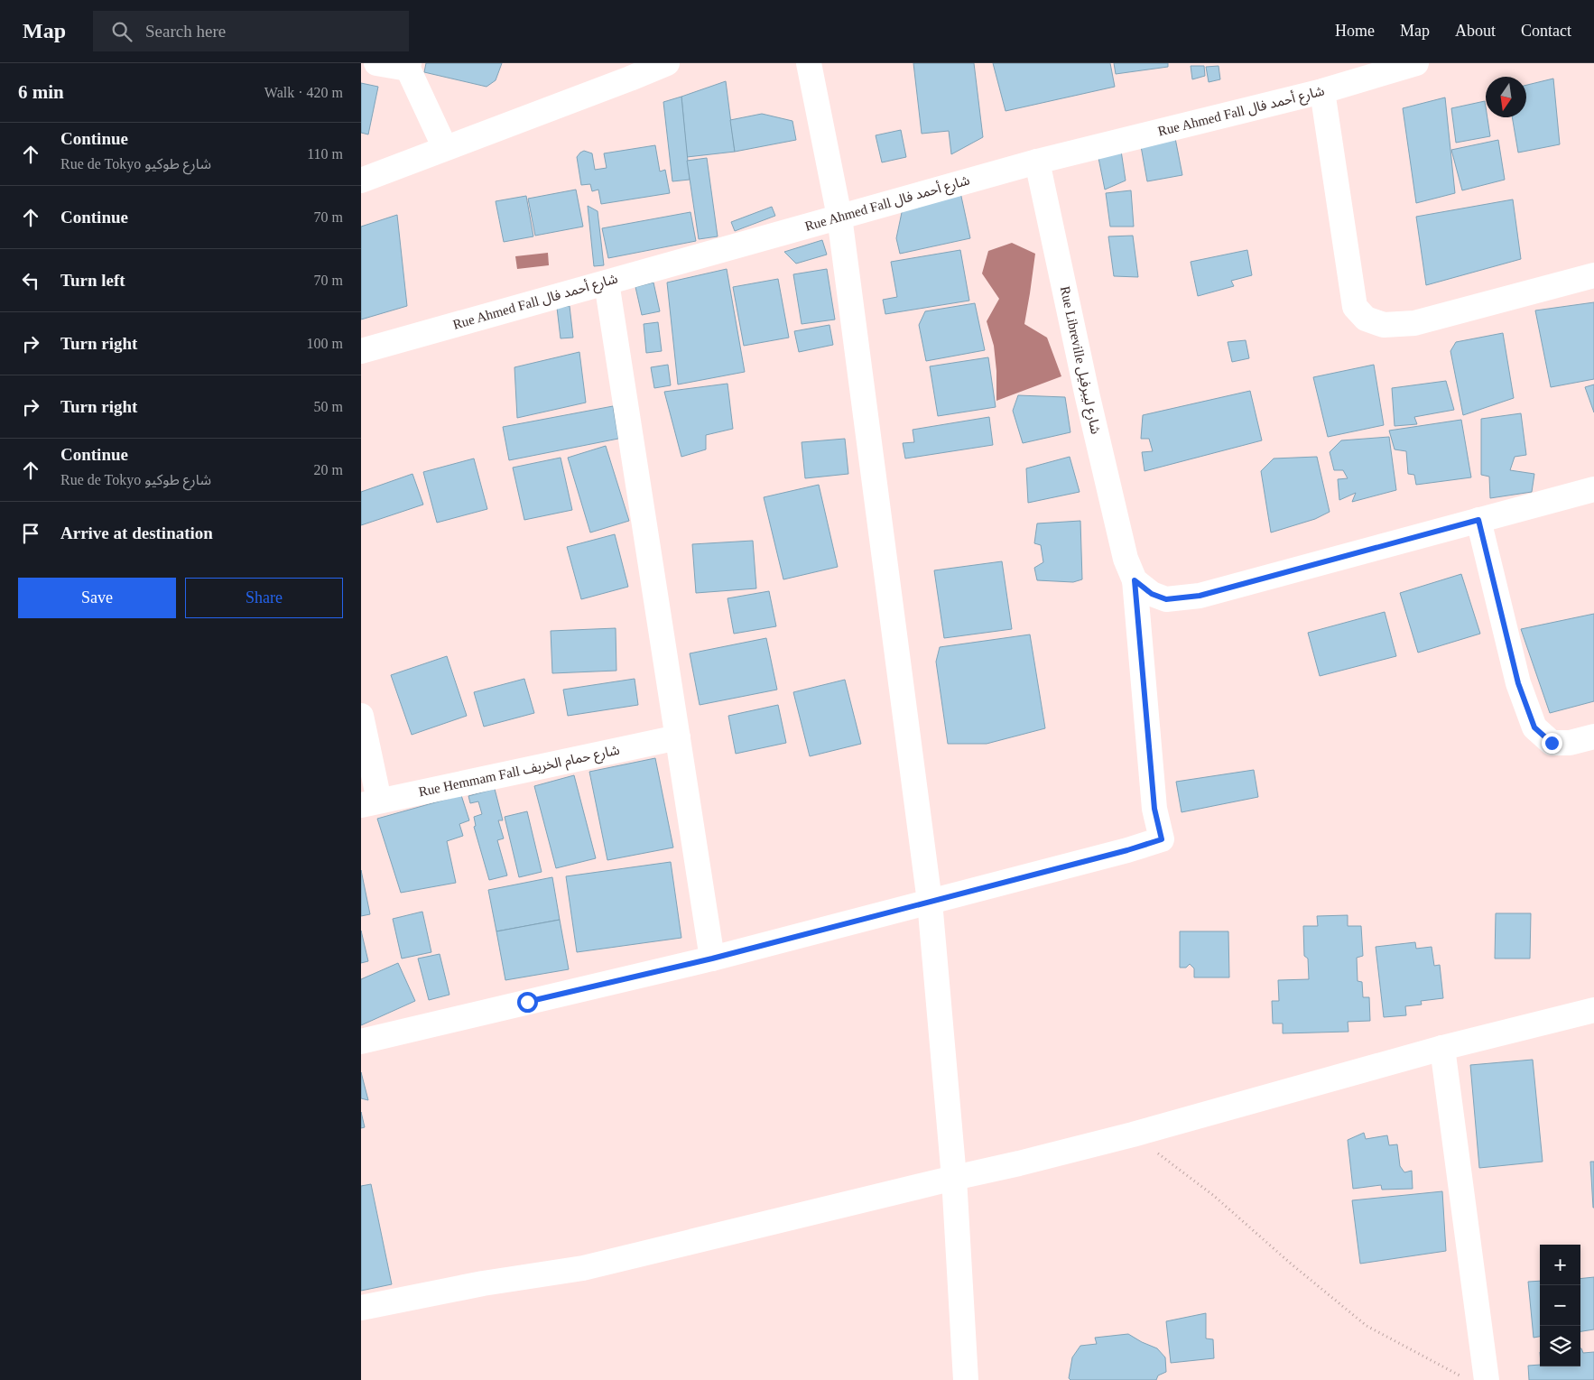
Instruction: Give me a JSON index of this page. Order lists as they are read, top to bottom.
{
  "streets": {
    "street": ["Rue Ahmed Fall شارع أحمد فال", "Rue Libreville شارع ليبرفيل", "Rue Hemmam Fall شارع حمام الخريف"]
  },
  "crossings": [
    ["Rue Ahmed Fall شارع أحمد فال", "Rue Libreville شارع ليبرفيل"]
  ],
  "north": "bottom",
  "page": {
    "header": "Map",
    "search": "Search here",
    "nav": [
      "Home",
      "Map",
      "About",
      "Contact"
    ],
    "heading": ["6 min", "Walk · 420 m"],
    "list": [
      ["Continue", "Rue de Tokyo شارع طوكيو", "110 m"],
      ["Continue", "70 m"],
      ["Turn left", "70 m"],
      ["Turn right", "100 m"],
      ["Turn right", "50 m"],
      ["Continue", "Rue de Tokyo شارع طوكيو", "20 m"],
      "Arrive at destination"
    ],
    "buttons": ["Save", "Share"],
    "map_buttons": ["+", "−"]
  }
}
